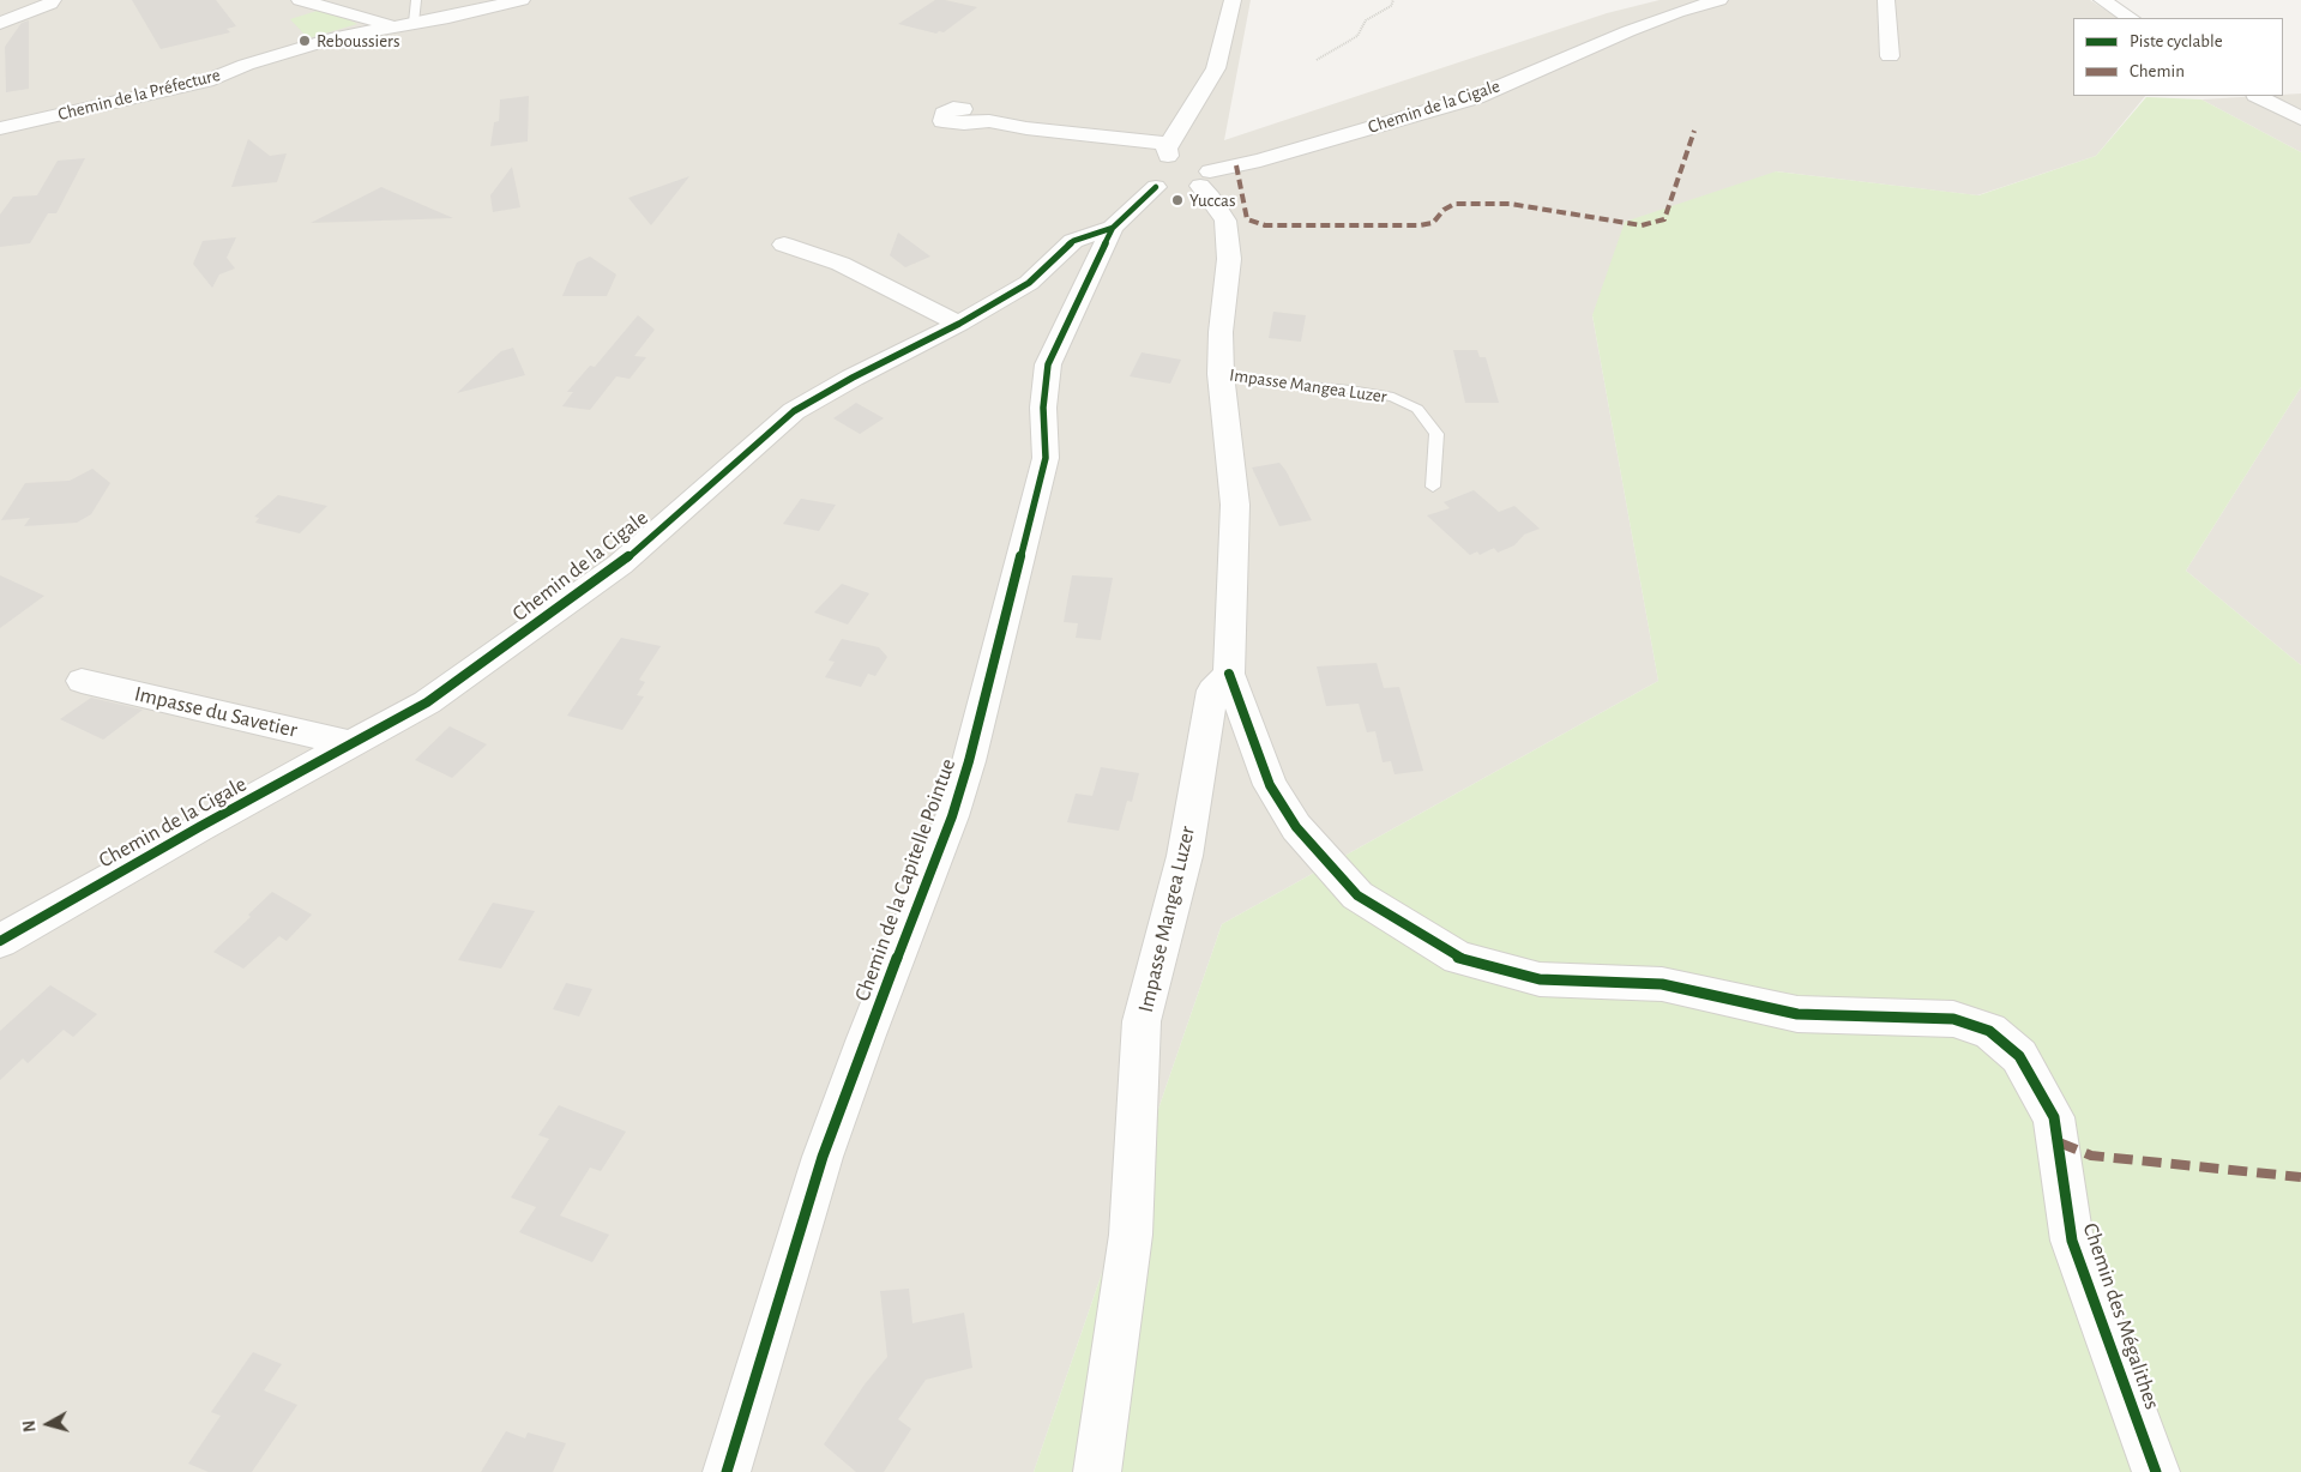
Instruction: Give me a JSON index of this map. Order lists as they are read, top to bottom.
{
  "streets": {
    "street": [
      "Chemin de la Préfecture",
      "Chemin de la Cigale",
      "Impasse Mangea Luzer",
      "Impasse du Savetier",
      "Chemin de la Capitelle Pointue",
      "Chemin des Mégalithes"
    ]
  },
  "crossings": [
    ["Chemin de la Cigale", "Impasse Mangea Luzer"],
    ["Chemin de la Cigale", "Impasse du Savetier"],
    ["Chemin de la Cigale", "Chemin de la Capitelle Pointue"],
    ["Impasse Mangea Luzer", "Chemin des Mégalithes"]
  ],
  "places": ["Reboussiers", "Yuccas"],
  "legend": ["Piste cyclable", "Chemin"],
  "north": "left"
}
